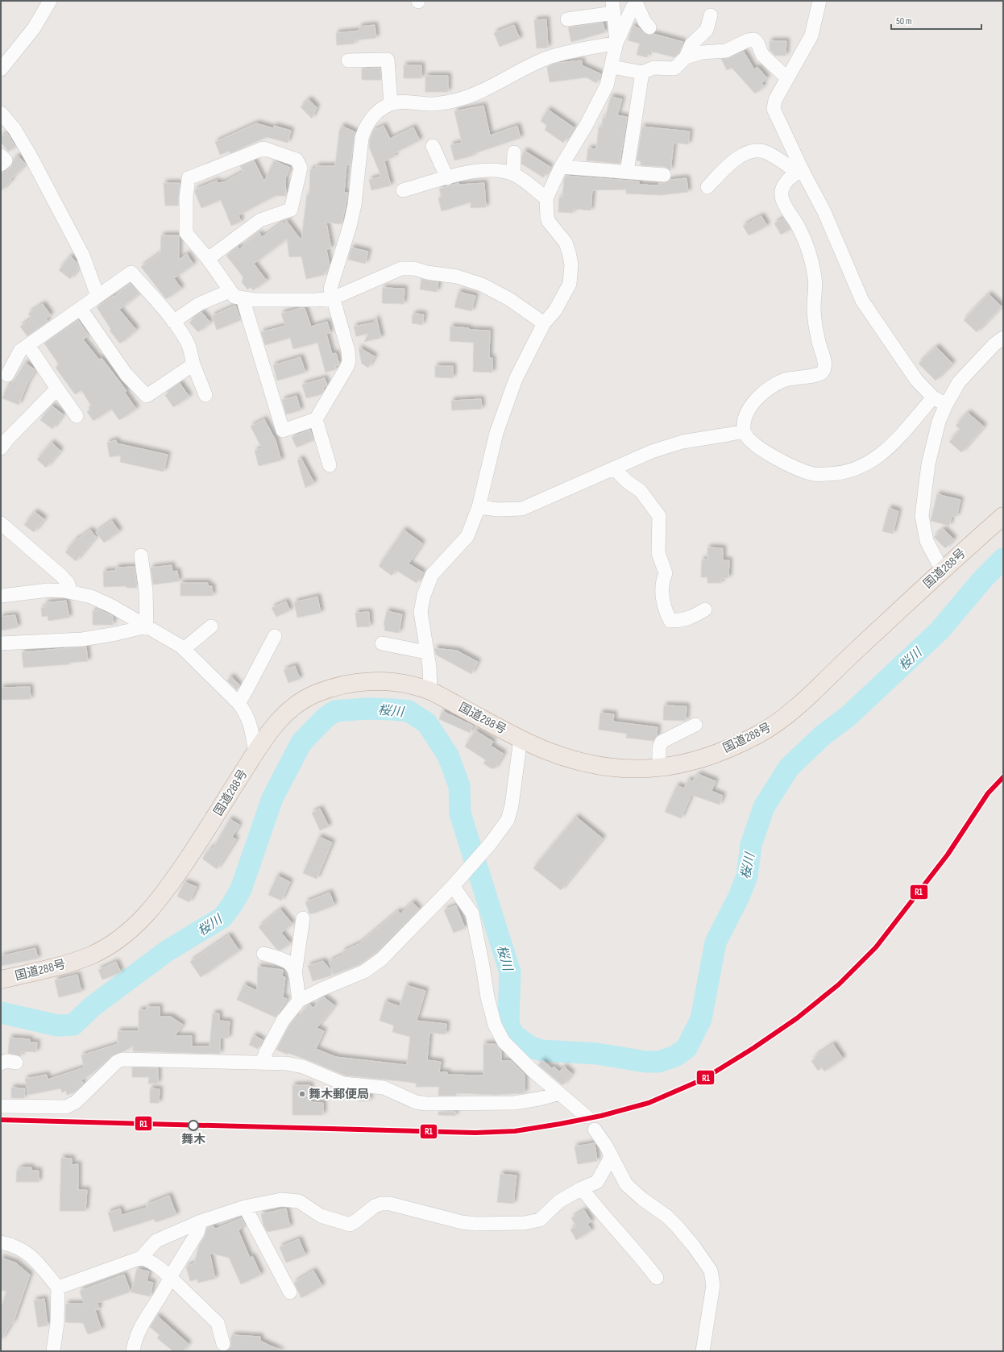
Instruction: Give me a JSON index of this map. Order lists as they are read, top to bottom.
{
  "streets": {
    "highway": ["国道288号"]
  },
  "water": ["桜川"],
  "places": ["舞木郵便局", "舞木"],
  "lines": ["transit line R1"],
  "scale_bar": "50 m"
}
